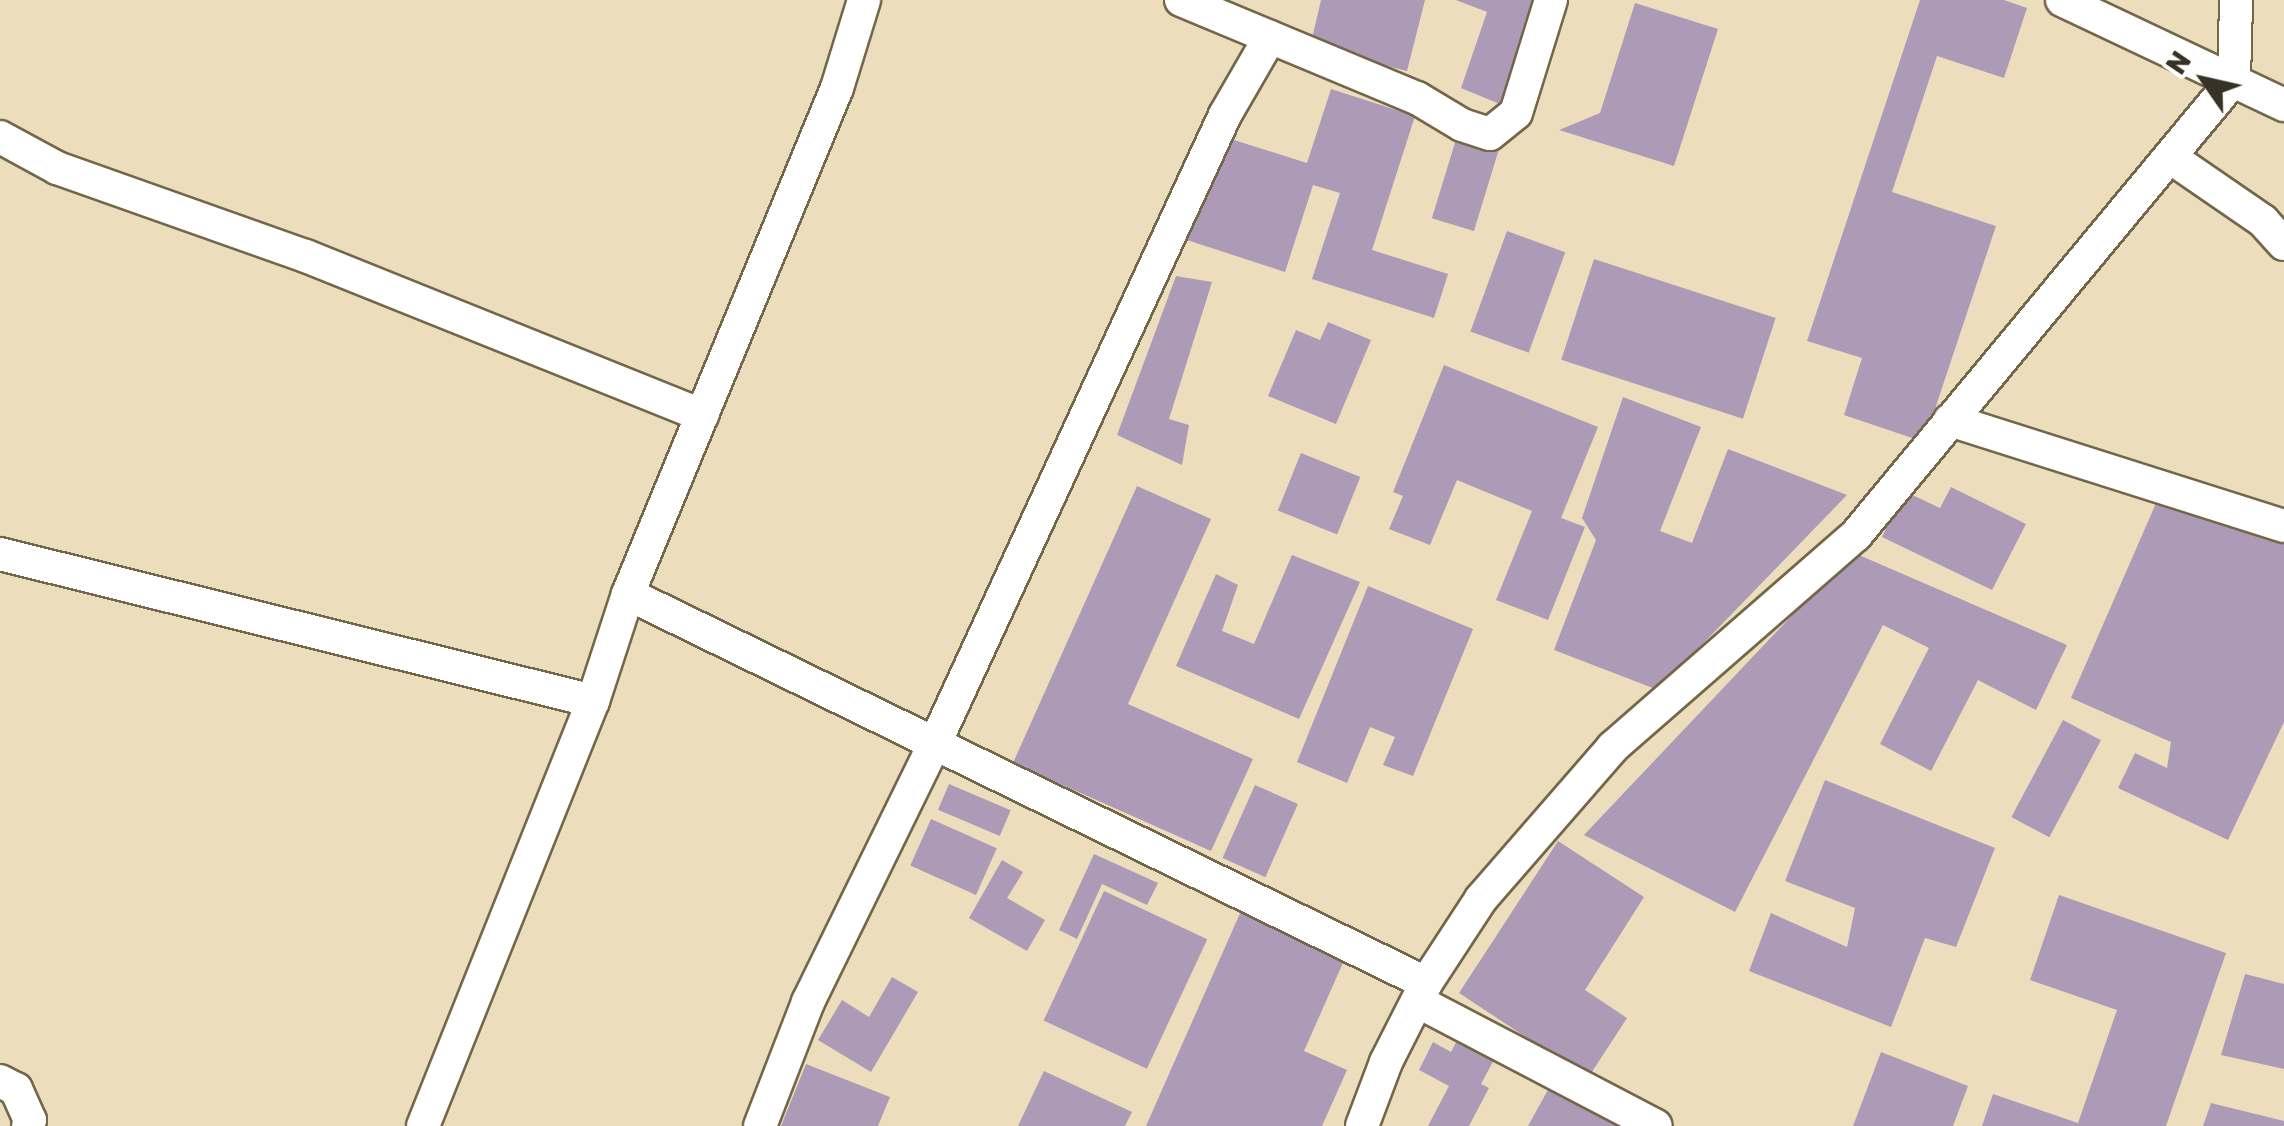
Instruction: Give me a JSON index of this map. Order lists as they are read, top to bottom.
{
  "north": "top left"
}
